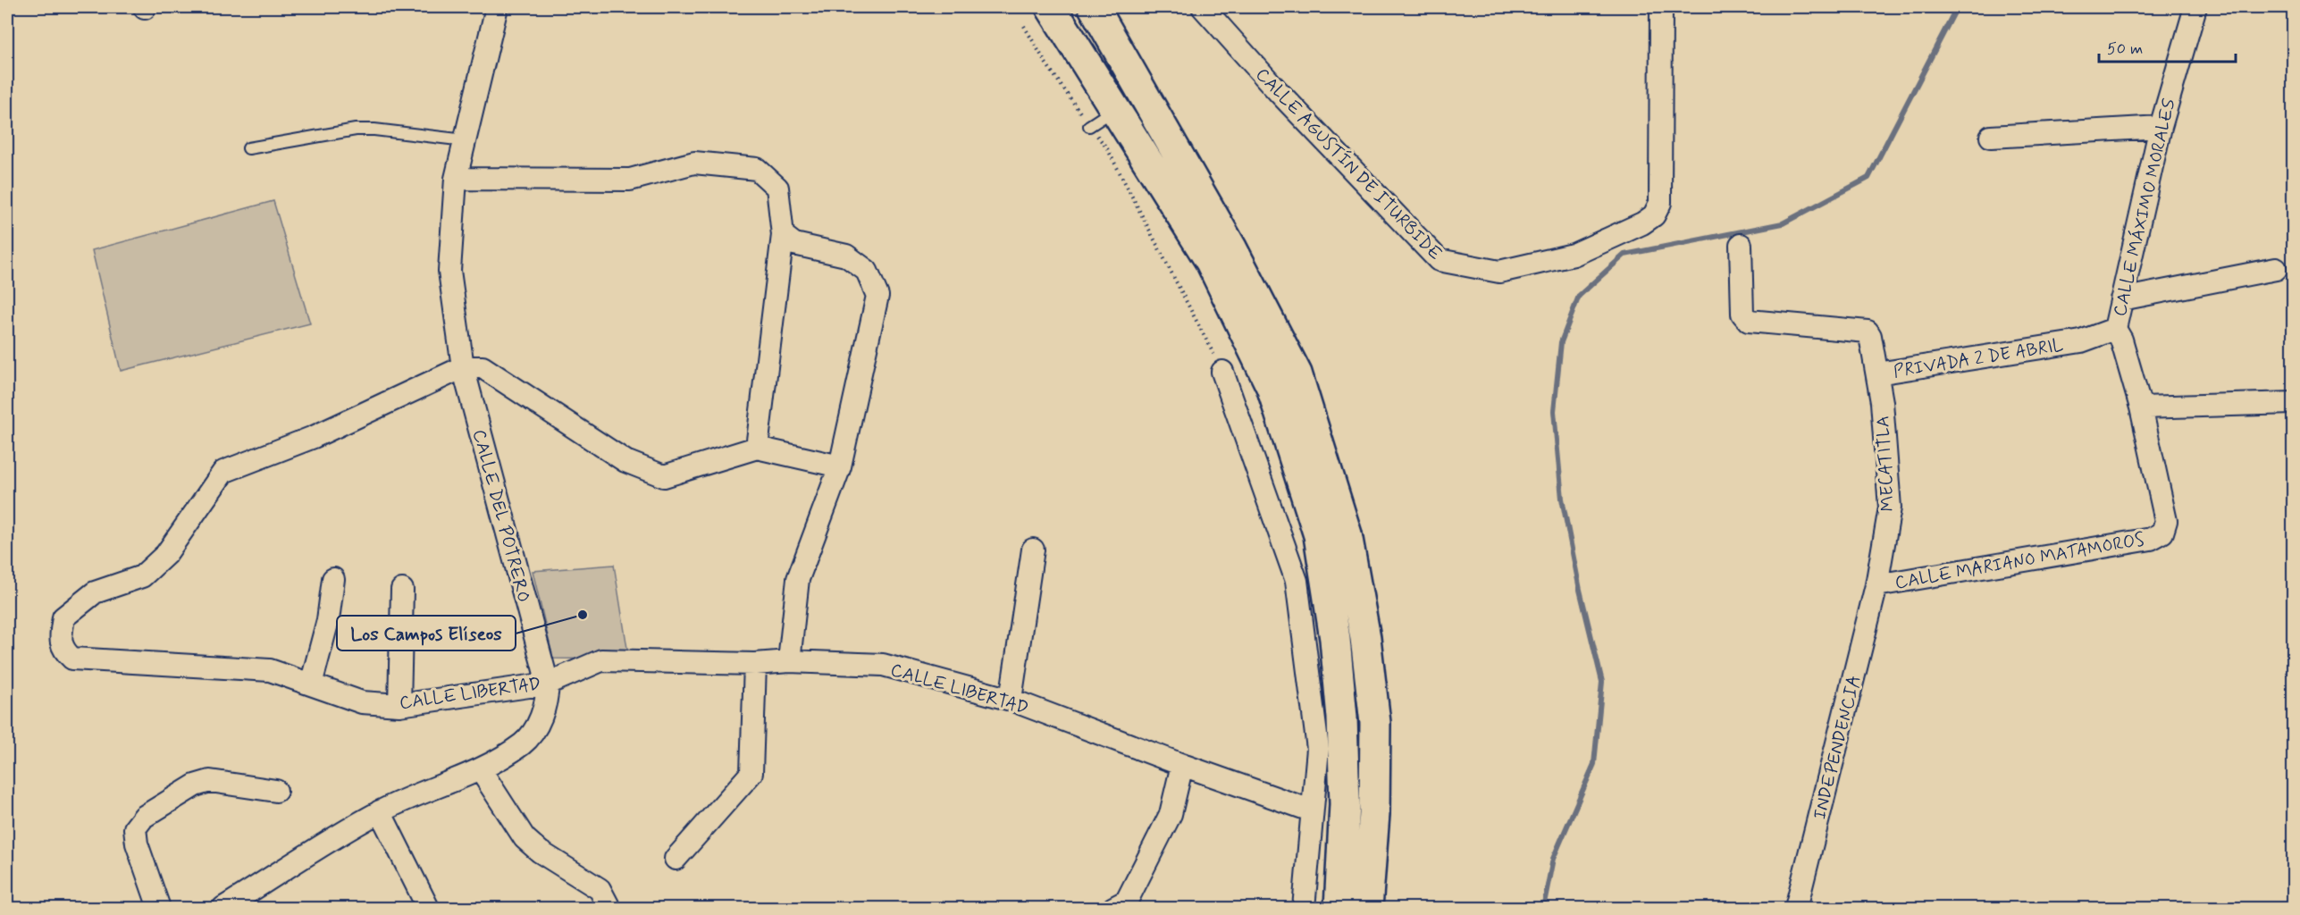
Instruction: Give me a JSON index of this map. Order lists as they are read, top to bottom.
{
  "streets": {
    "street": [
      "CALLE AGUSTÍN DE ITURBIDE",
      "CALLE MÁXIMO MORALES",
      "PRIVADA 2 DE ABRIL",
      "MECATITLA",
      "CALLE DEL POTRERO",
      "CALLE MARIANO MATAMOROS",
      "CALLE LIBERTAD",
      "INDEPENDENCIA"
    ]
  },
  "crossings": [
    ["CALLE MÁXIMO MORALES", "PRIVADA 2 DE ABRIL"],
    ["CALLE MÁXIMO MORALES", "CALLE MARIANO MATAMOROS"],
    ["PRIVADA 2 DE ABRIL", "MECATITLA"],
    ["MECATITLA", "CALLE MARIANO MATAMOROS"],
    ["MECATITLA", "INDEPENDENCIA"],
    ["CALLE DEL POTRERO", "CALLE LIBERTAD"],
    ["CALLE MARIANO MATAMOROS", "INDEPENDENCIA"]
  ],
  "places": ["Los Campos Elíseos"],
  "scale_bar": "50 m"
}
